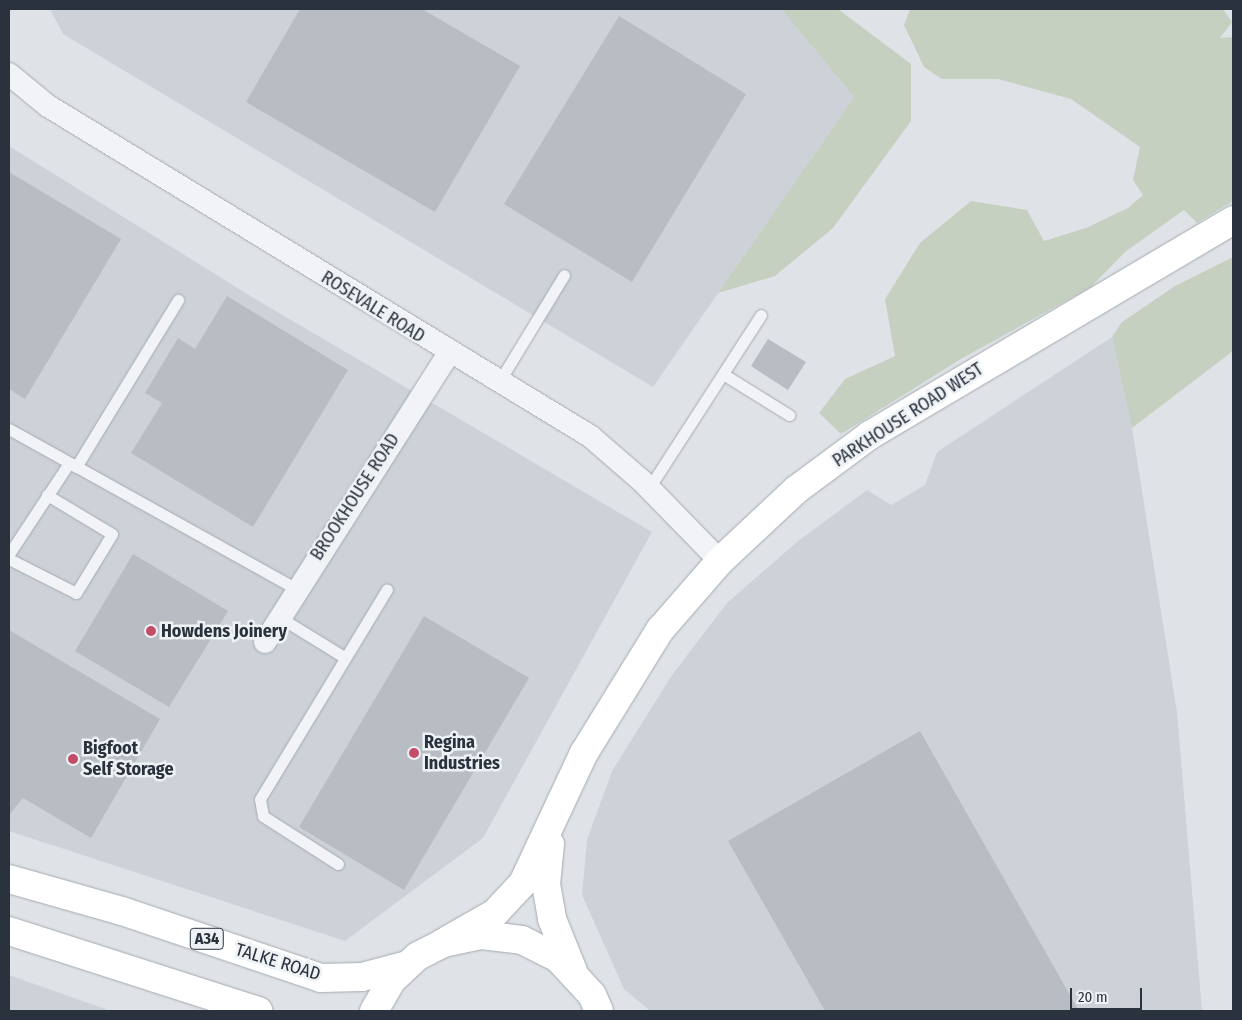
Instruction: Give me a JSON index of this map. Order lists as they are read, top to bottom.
{
  "streets": {
    "main road": ["PARKHOUSE ROAD WEST", "A34", "TALKE ROAD"],
    "street": ["ROSEVALE ROAD", "BROOKHOUSE ROAD"]
  },
  "crossings": [
    ["ROSEVALE ROAD", "PARKHOUSE ROAD WEST"],
    ["ROSEVALE ROAD", "BROOKHOUSE ROAD"],
    ["PARKHOUSE ROAD WEST", "A34"],
    ["A34", "TALKE ROAD"]
  ],
  "places": ["Howdens Joinery", "Regina Industries", "Bigfoot Self Storage"],
  "scale_bar": "20 m"
}
